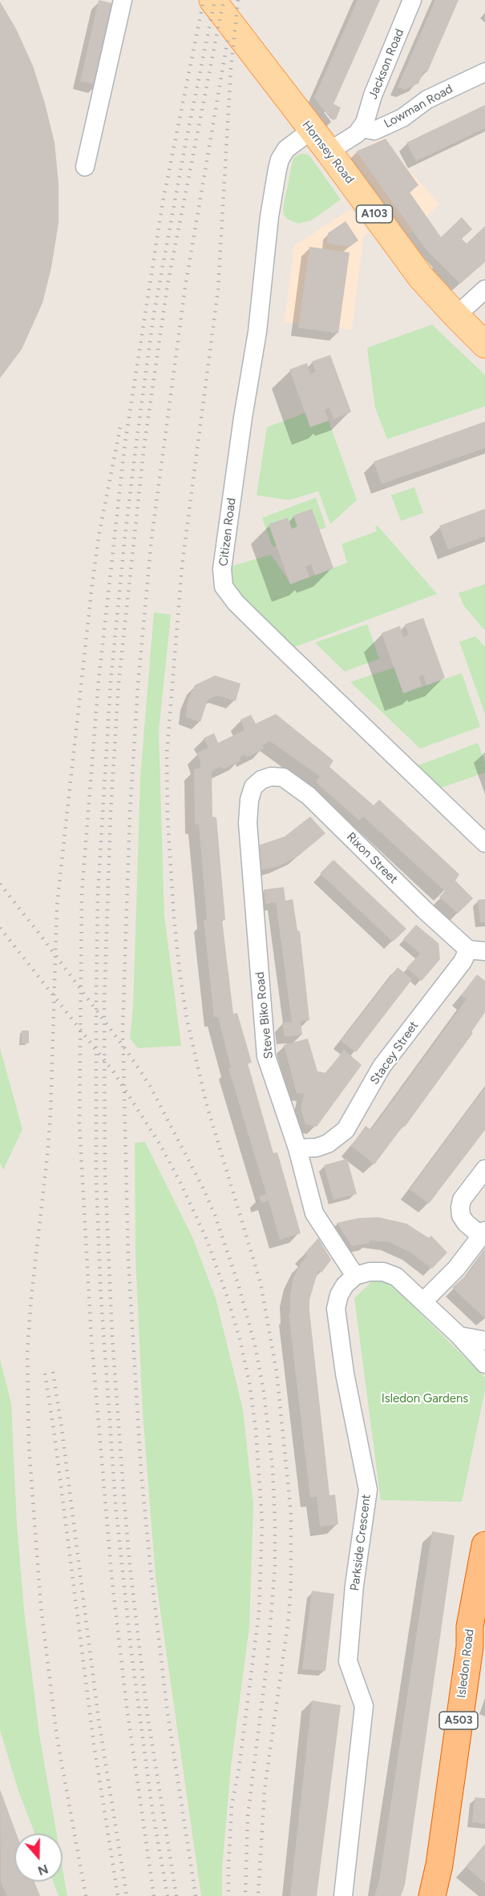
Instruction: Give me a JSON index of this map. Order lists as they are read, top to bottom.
{
  "streets": {
    "highway": ["Isledon Road", "A503"],
    "main road": ["Hornsey Road", "A103"],
    "street": [
      "Jackson Road",
      "Lowman Road",
      "Citizen Road",
      "Rixon Street",
      "Steve Biko Road",
      "Stacey Street",
      "Parkside Crescent"
    ]
  },
  "crossings": [
    ["Jackson Road", "Lowman Road"],
    ["Hornsey Road", "Citizen Road"],
    ["Rixon Street", "Steve Biko Road"],
    ["Rixon Street", "Stacey Street"],
    ["Steve Biko Road", "Stacey Street"],
    ["Steve Biko Road", "Parkside Crescent"]
  ],
  "parks": ["Isledon Gardens"],
  "north": "bottom"
}
